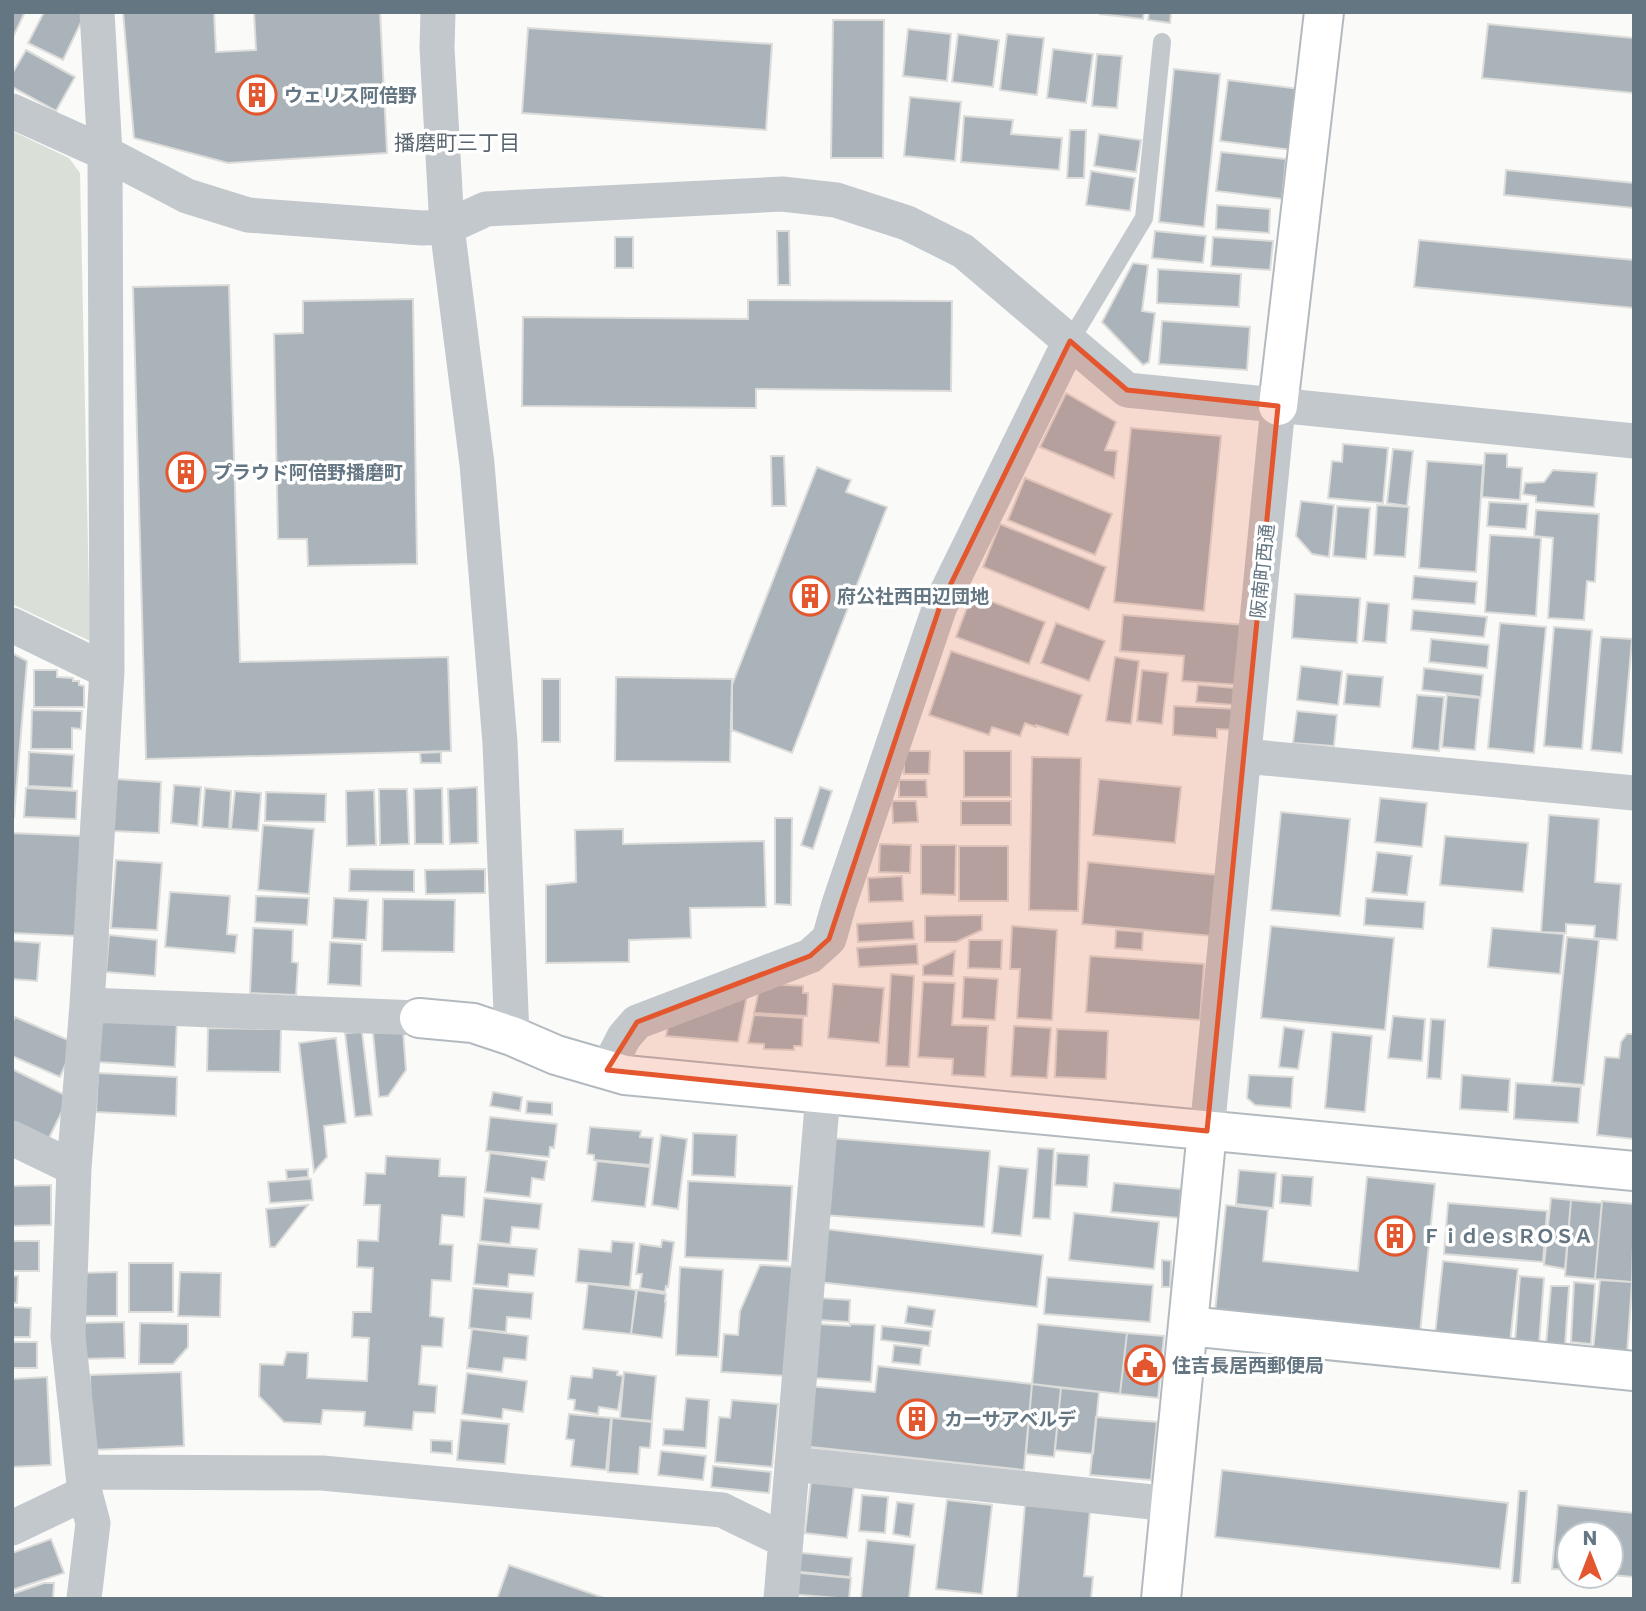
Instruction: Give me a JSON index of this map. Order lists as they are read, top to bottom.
{
  "streets": {
    "street": ["阪南町西通"]
  },
  "districts": ["播磨町三丁目"],
  "places": {
    "building": [
      "ウェリス阿倍野",
      "プラウド阿倍野播磨町",
      "府公社西田辺団地",
      "ＦｉｄｅｓＲＯＳＡ",
      "カーサアベルデ"
    ],
    "public building": ["住吉長居西郵便局"]
  },
  "north": "top"
}
